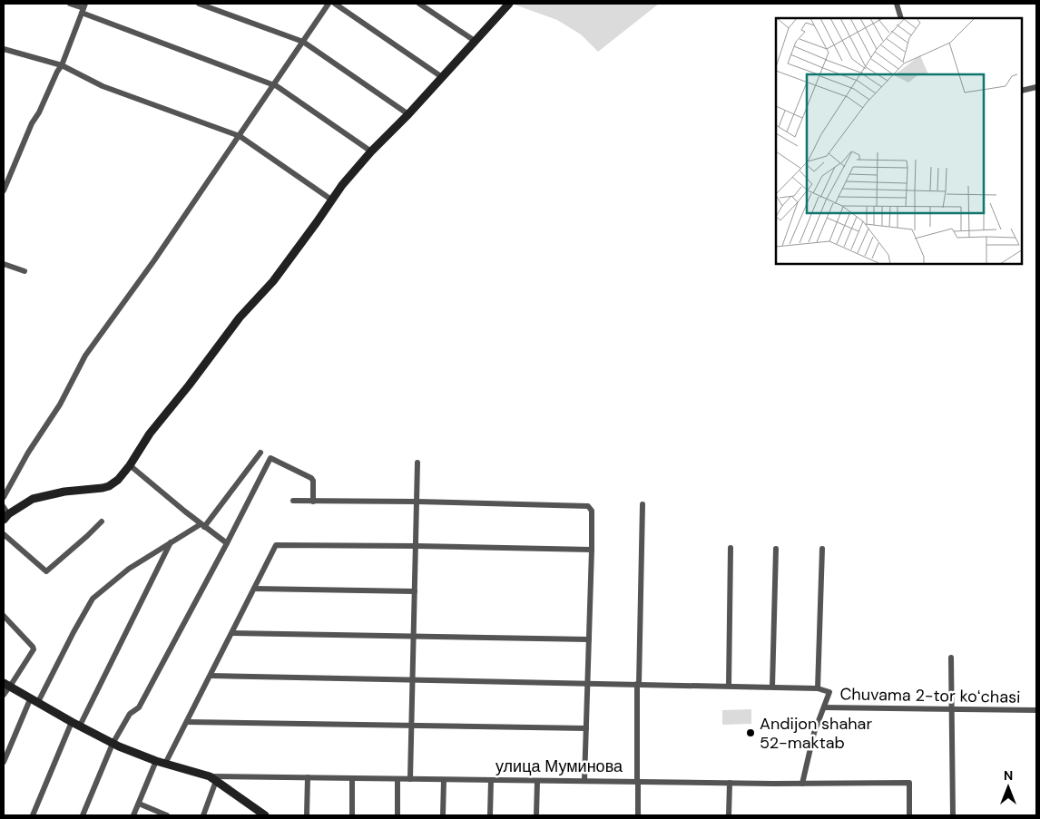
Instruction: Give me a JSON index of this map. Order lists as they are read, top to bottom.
{
  "streets": {
    "street": ["Chuvama 2-tor koʻchasi", "улица Муминова"]
  },
  "places": ["Andijon shahar 52-maktab"],
  "north": "top"
}
